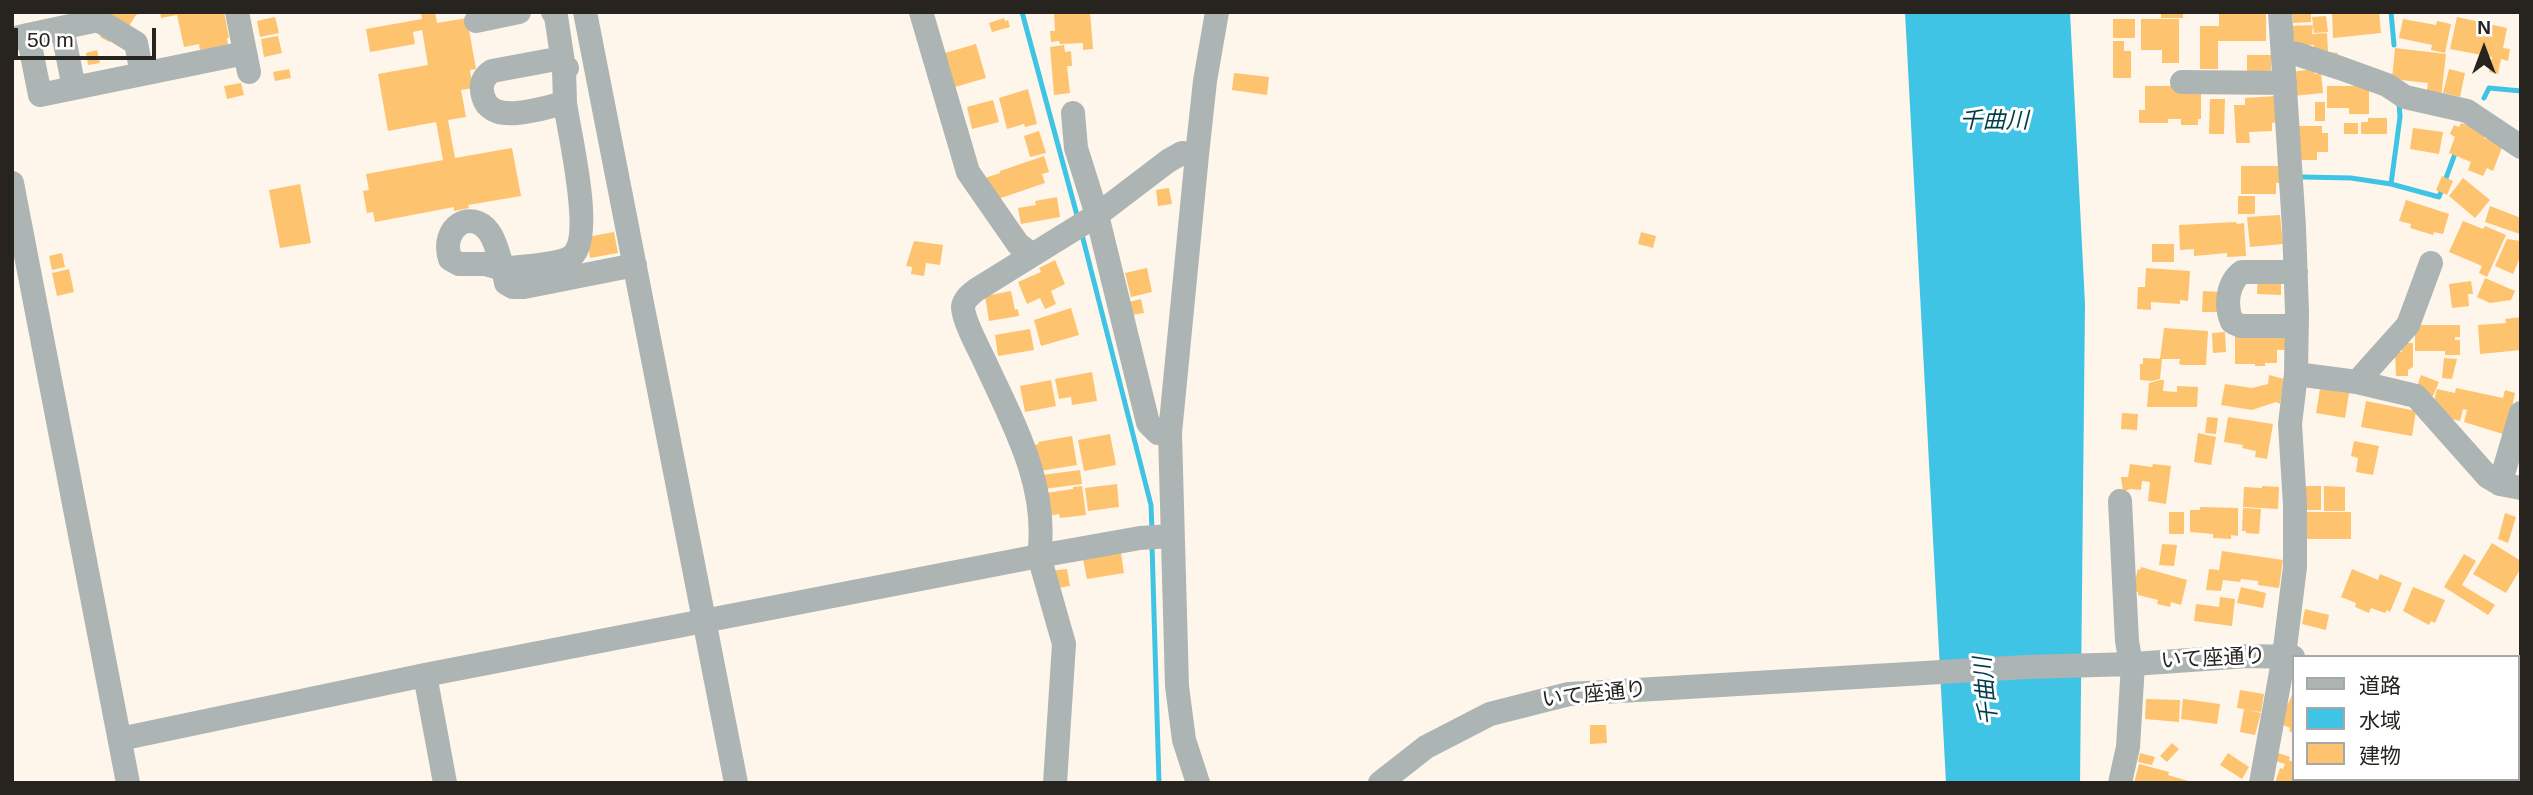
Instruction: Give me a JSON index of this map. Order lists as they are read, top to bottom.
{
  "streets": {
    "street": ["いて座通り"]
  },
  "water": ["千曲川"],
  "legend": ["道路", "水域", "建物"],
  "scale_bar": "50 m",
  "north": "top"
}
